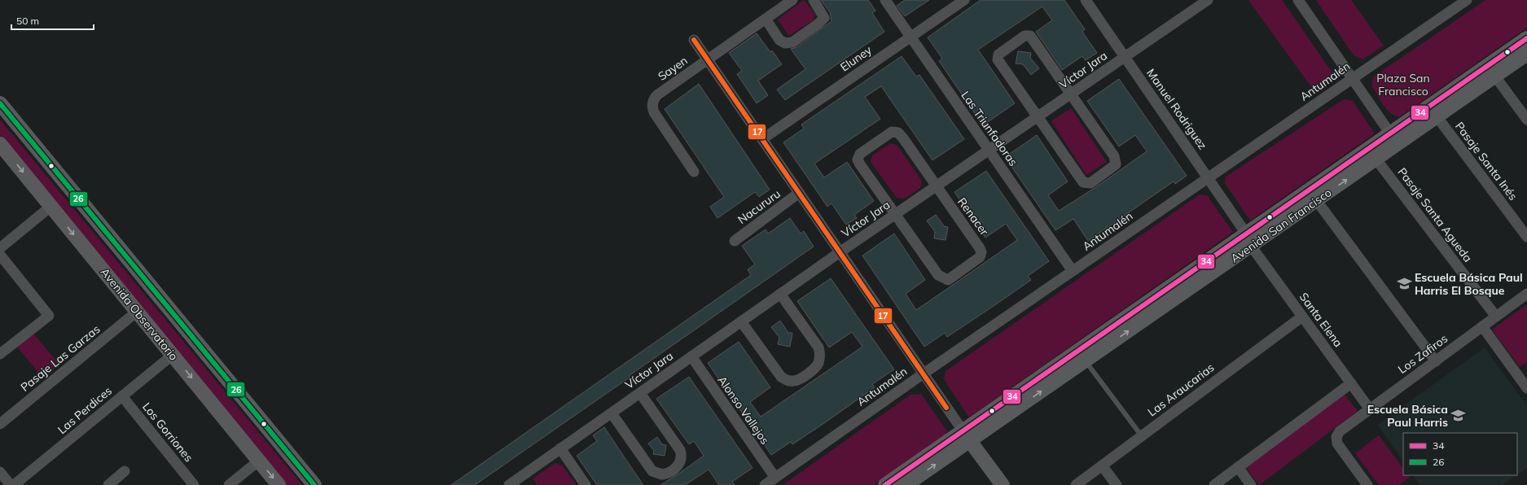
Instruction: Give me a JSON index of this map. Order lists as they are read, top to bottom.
{
  "streets": {
    "main road": ["Avenida San Francisco", "Avenida Observatorio"],
    "street": [
      "Eluney",
      "Sayen",
      "Víctor Jara",
      "Antumalén",
      "Manuel Rodriguez",
      "Las Triunfadoras",
      "Pasaje Santa Inés",
      "Nacururu",
      "Pasaje Santa Agueda",
      "Renacer",
      "Santa Elena",
      "Los Zafiros",
      "Pasaje Las Garzas",
      "Las Araucarias",
      "Las Perdices",
      "Alonso Vallejos",
      "Los Gorriones"
    ]
  },
  "crossings": [
    ["Eluney", "Las Triunfadoras"],
    ["Víctor Jara", "Manuel Rodriguez"],
    ["Víctor Jara", "Las Triunfadoras"],
    ["Víctor Jara", "Renacer"],
    ["Víctor Jara", "Alonso Vallejos"],
    ["Antumalén", "Manuel Rodriguez"],
    ["Antumalén", "Las Triunfadoras"],
    ["Antumalén", "Alonso Vallejos"],
    ["Manuel Rodriguez", "Avenida San Francisco"],
    ["Manuel Rodriguez", "Santa Elena"],
    ["Pasaje Santa Inés", "Avenida San Francisco"],
    ["Pasaje Santa Agueda", "Avenida San Francisco"],
    ["Pasaje Santa Agueda", "Los Zafiros"],
    ["Avenida San Francisco", "Santa Elena"],
    ["Avenida Observatorio", "Pasaje Las Garzas"],
    ["Avenida Observatorio", "Las Perdices"],
    ["Santa Elena", "Los Zafiros"],
    ["Santa Elena", "Las Araucarias"],
    ["Las Perdices", "Los Gorriones"]
  ],
  "parks": ["Plaza San Francisco"],
  "places": {
    "school or university": ["Escuela Básica Paul Harris El Bosque", "Escuela Básica Paul Harris"]
  },
  "lines": ["transit line 34", "transit line 17", "transit line 26"],
  "legend": ["34", "26"],
  "scale_bar": "50 m"
}
